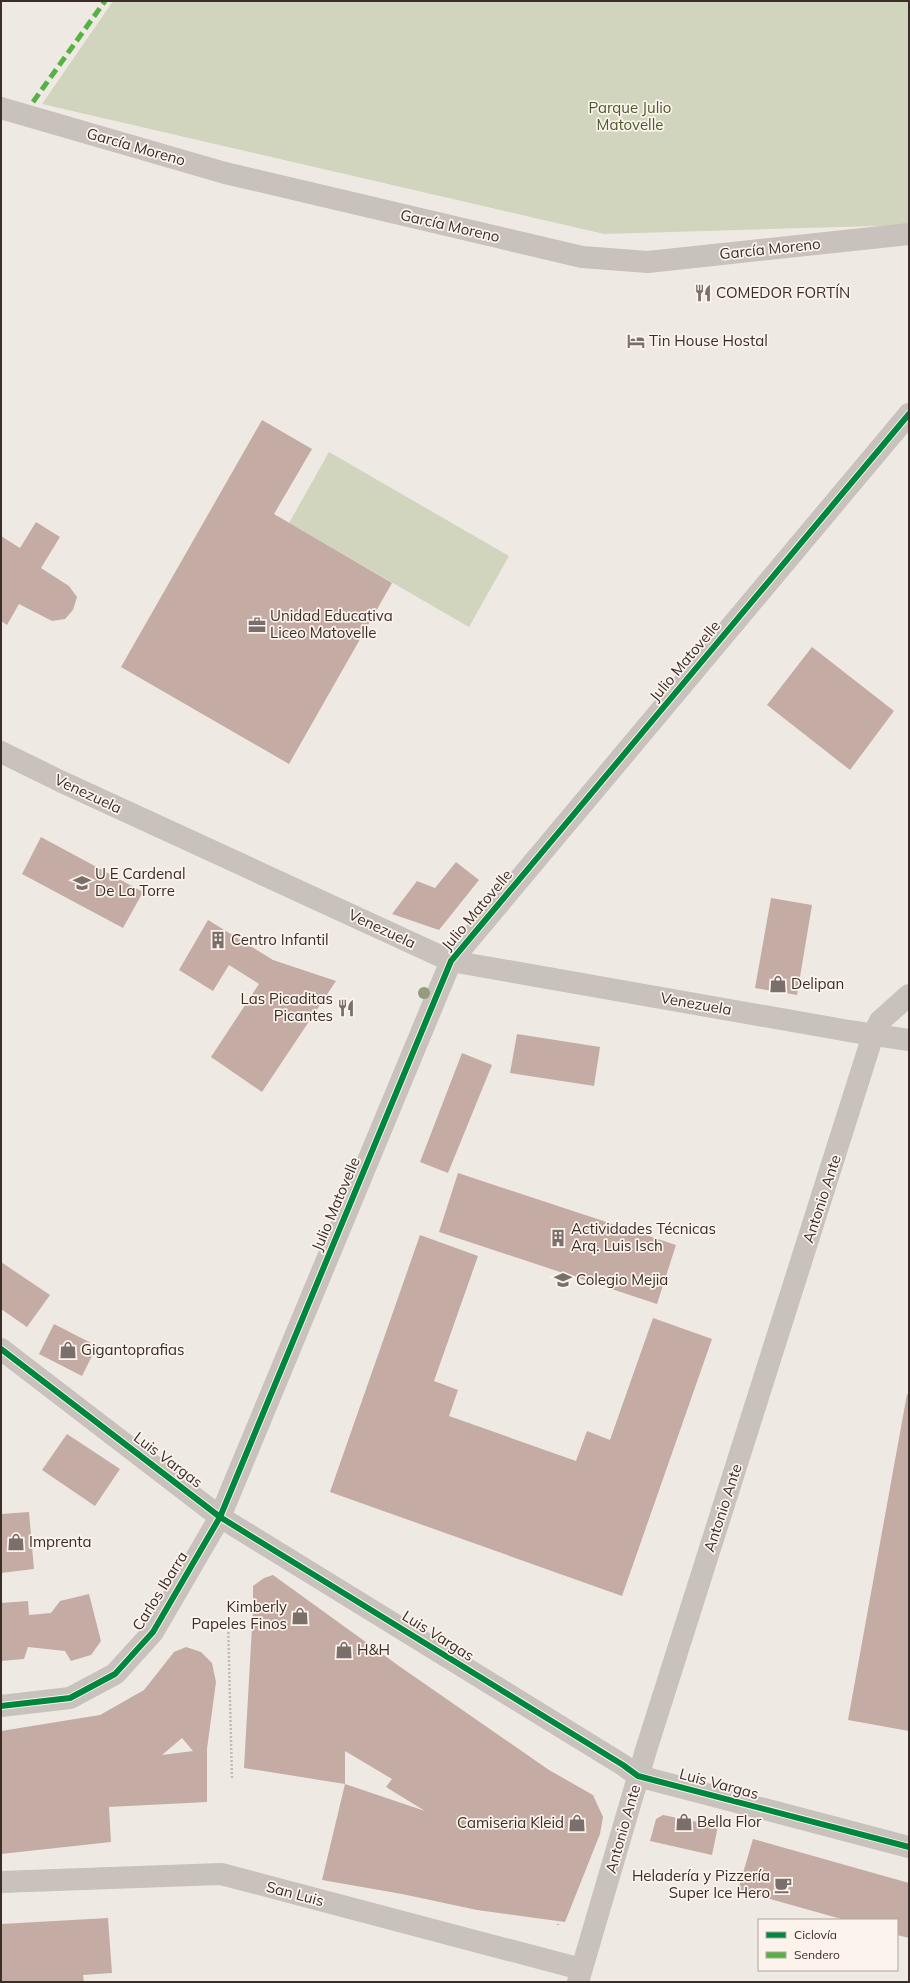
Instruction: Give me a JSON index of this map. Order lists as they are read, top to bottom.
{
  "streets": {
    "street": [
      "García Moreno",
      "Julio Matovelle",
      "Venezuela",
      "Antonio Ante",
      "Luis Vargas",
      "Carlos Ibarra",
      "San Luis"
    ]
  },
  "crossings": [
    ["Julio Matovelle", "Venezuela"],
    ["Julio Matovelle", "Luis Vargas"],
    ["Julio Matovelle", "Carlos Ibarra"],
    ["Venezuela", "Antonio Ante"],
    ["Antonio Ante", "Luis Vargas"],
    ["Antonio Ante", "San Luis"],
    ["Luis Vargas", "Carlos Ibarra"]
  ],
  "parks": ["Parque Julio Matovelle"],
  "places": {
    "restaurant": ["COMEDOR FORTÍN", "Las Picaditas Picantes"],
    "hotel": ["Tin House Hostal"],
    "office": ["Unidad Educativa Liceo Matovelle"],
    "school or university": ["U E Cardenal De La Torre", "Colegio Mejia"],
    "building": ["Centro Infantil", "Actividades Técnicas Arq. Luis Isch"],
    "shop": [
      "Delipan",
      "Gigantoprafias",
      "Imprenta",
      "Kimberly Papeles Finos",
      "H&H",
      "Bella Flor",
      "Camiseria Kleid"
    ],
    "cafe": ["Heladería y Pizzería Super Ice Hero"]
  },
  "legend": ["Ciclovía", "Sendero"]
}
